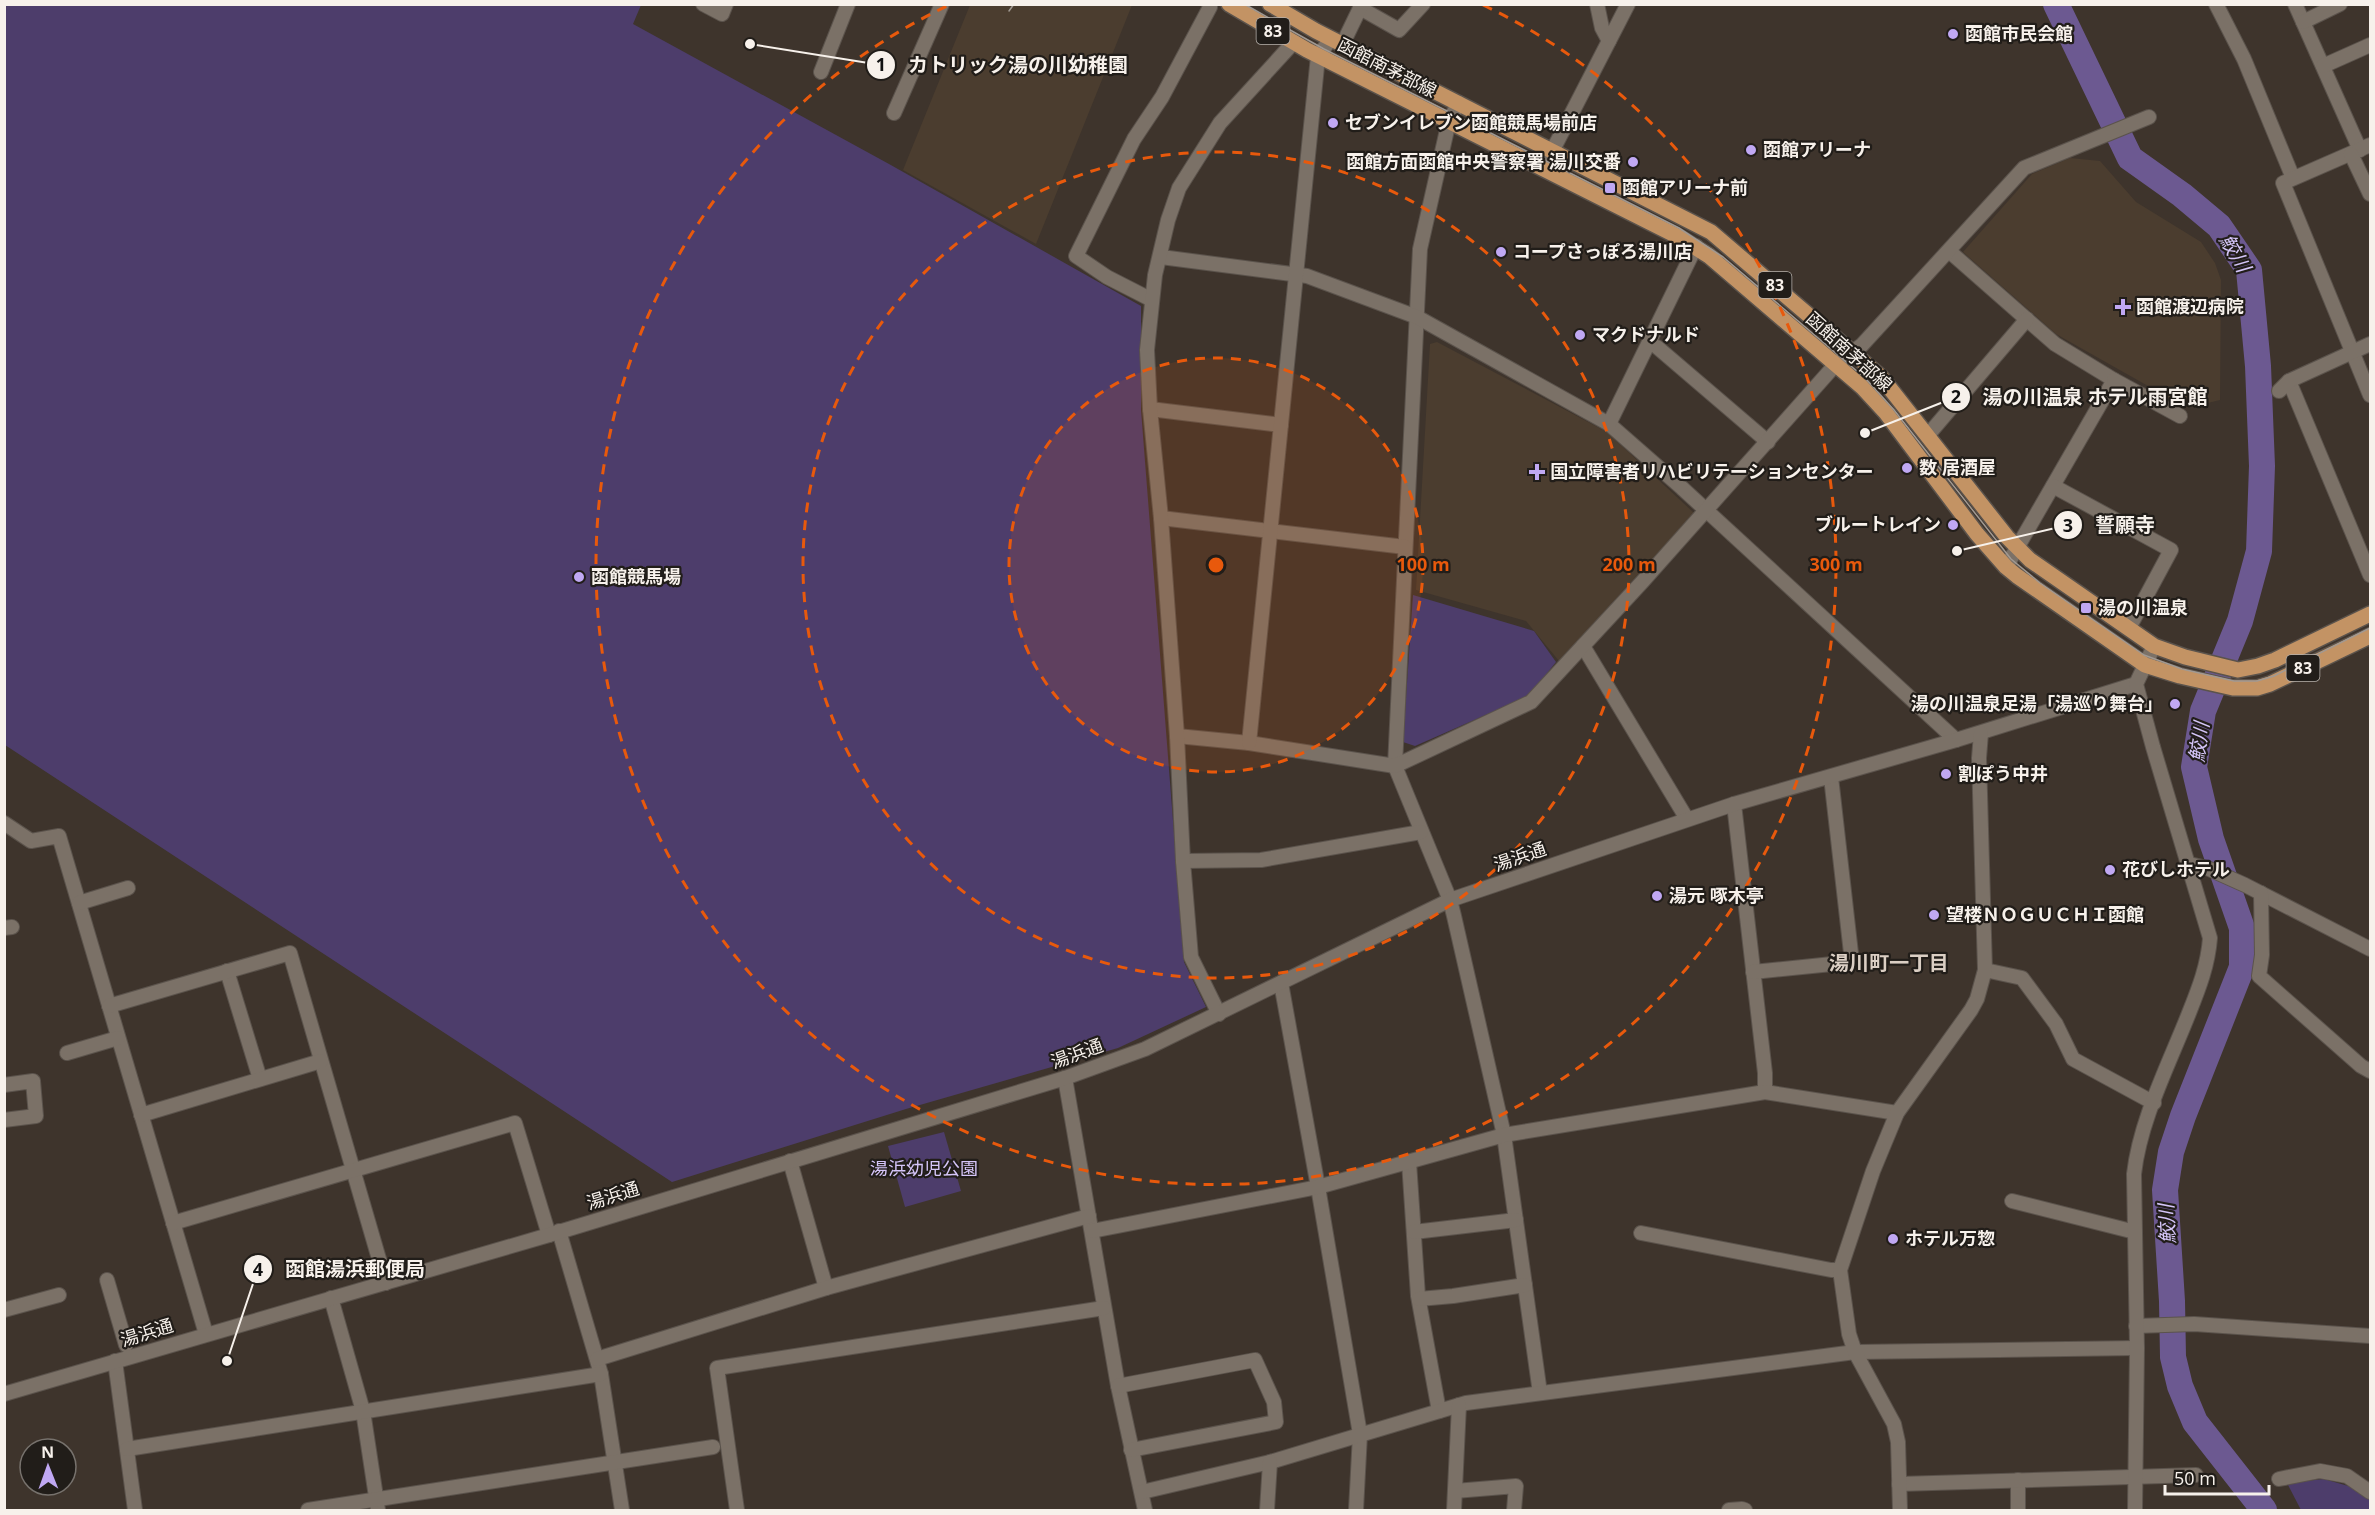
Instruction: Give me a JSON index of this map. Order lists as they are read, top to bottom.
{
  "streets": {
    "main road": ["83", "函館南茅部線"],
    "street": ["湯浜通"]
  },
  "districts": ["湯川町一丁目"],
  "water": ["鮫川"],
  "parks": ["湯浜幼児公園"],
  "places": {
    "other": [
      "函館市民会館",
      "カトリック湯の川幼稚園",
      "セブンイレブン函館競馬場前店",
      "函館アリーナ",
      "函館方面函館中央警察署 湯川交番",
      "コープさっぽろ湯川店",
      "マクドナルド",
      "湯の川温泉 ホテル雨宮館",
      "数 居酒屋",
      "ブルートレイン",
      "誓願寺",
      "函館競馬場",
      "湯の川温泉足湯「湯巡り舞台」",
      "割ぽう中井",
      "花びしホテル",
      "湯元 啄木亭",
      "望楼ＮＯＧＵＣＨＩ函館",
      "ホテル万惣",
      "函館湯浜郵便局"
    ],
    "transit": ["函館アリーナ前", "湯の川温泉"],
    "health": ["函館渡辺病院", "国立障害者リハビリテーションセンター"]
  },
  "scale_bar": "50 m",
  "north": "top",
  "rings": ["100 m", "200 m", "300 m"]
}
